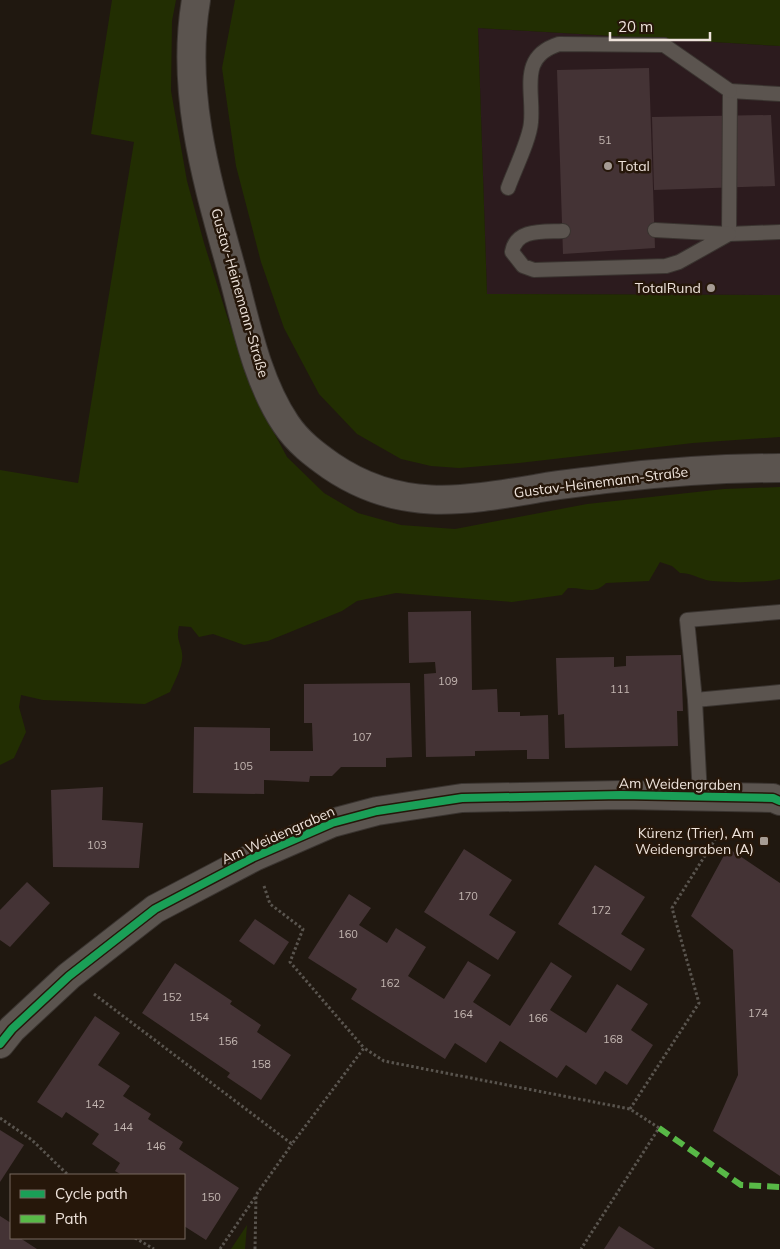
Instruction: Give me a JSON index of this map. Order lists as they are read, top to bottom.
{
  "streets": {
    "main road": ["Gustav-Heinemann-Straße", "Am Weidengraben"]
  },
  "places": {
    "other": ["Total", "TotalRund"],
    "transit": ["Kürenz (Trier), Am Weidengraben (A)"]
  },
  "house_numbers": [
    "51",
    "109",
    "111",
    "107",
    "105",
    "103",
    "170",
    "172",
    "160",
    "162",
    "152",
    "174",
    "164",
    "154",
    "166",
    "168",
    "156",
    "158",
    "142",
    "144",
    "146",
    "150"
  ],
  "legend": ["Cycle path", "Path"],
  "scale_bar": "20 m"
}
